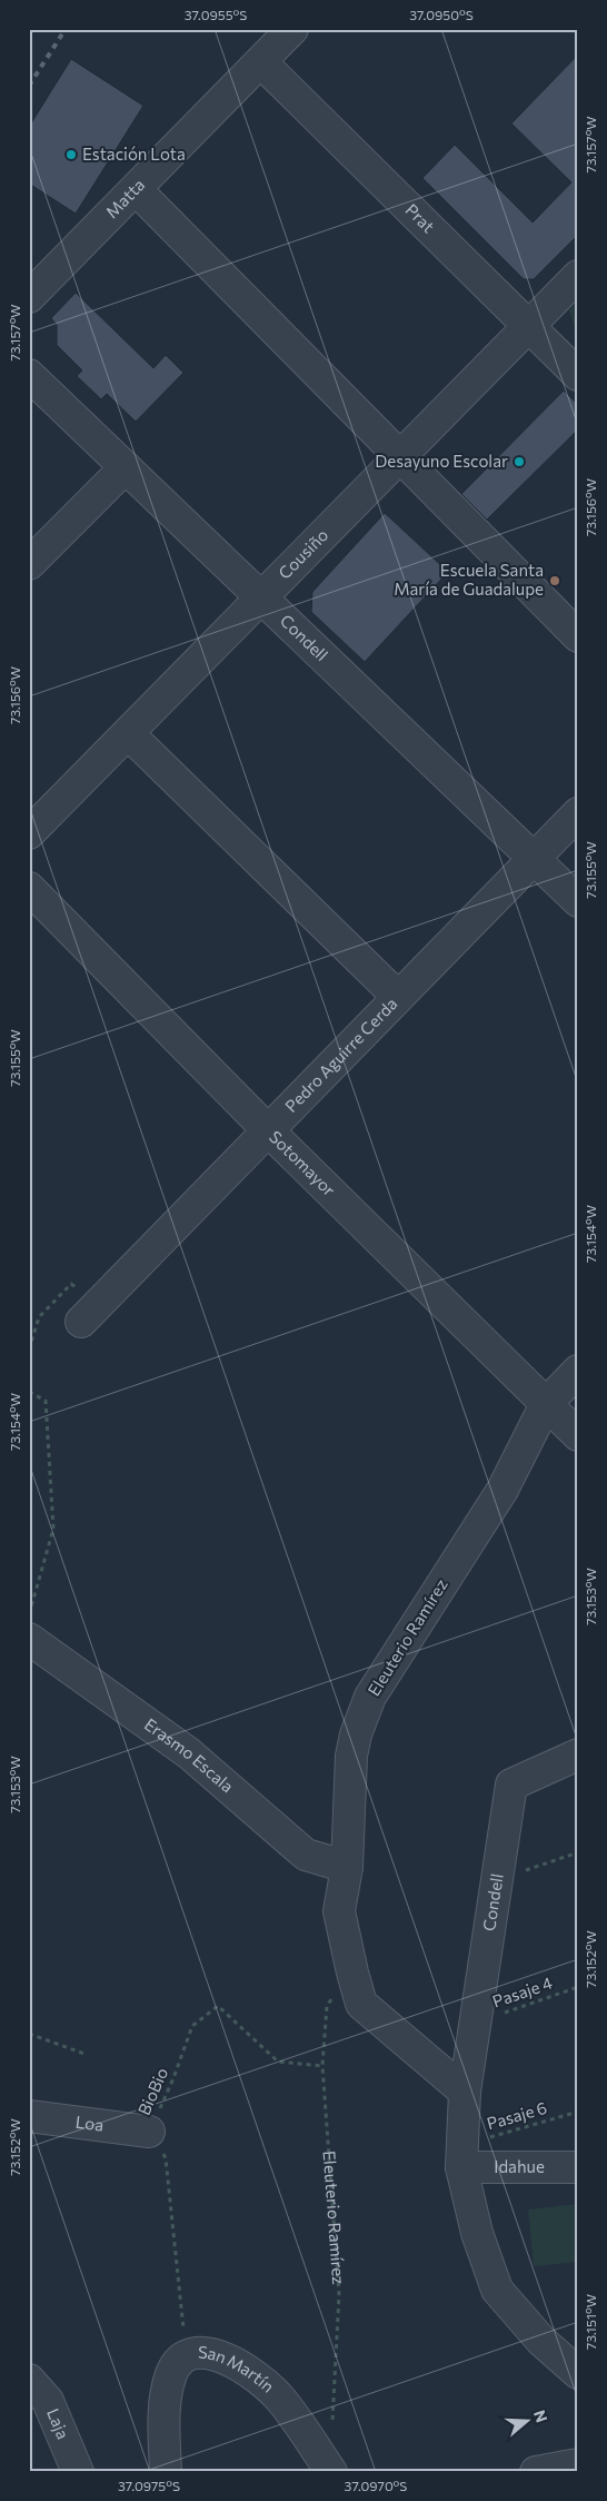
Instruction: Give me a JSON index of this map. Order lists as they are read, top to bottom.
{
  "streets": {
    "street": [
      "Matta",
      "Prat",
      "Cousiño",
      "Condell",
      "Pedro Aguirre Cerda",
      "Sotomayor",
      "Eleuterio Ramírez",
      "Erasmo Escala",
      "Loa",
      "Idahue",
      "San Martín",
      "Laja"
    ],
    "path": ["Pasaje 4", "BioBio", "Pasaje 6"]
  },
  "crossings": [
    ["Matta", "Prat"],
    ["Prat", "Cousiño"],
    ["Cousiño", "Condell"],
    ["Condell", "Pedro Aguirre Cerda"],
    ["Condell", "Eleuterio Ramírez"],
    ["Condell", "Pasaje 4"],
    ["Pedro Aguirre Cerda", "Sotomayor"],
    ["Sotomayor", "Eleuterio Ramírez"],
    ["Eleuterio Ramírez", "Erasmo Escala"],
    ["Eleuterio Ramírez", "BioBio"],
    ["BioBio", "Loa"],
    ["BioBio", "San Martín"],
    ["Pasaje 6", "Idahue"]
  ],
  "places": ["Estación Lota", "Desayuno Escolar", "Escuela Santa María de Guadalupe"],
  "north": "right",
  "coordinates": [
    "37.0955°S",
    "37.0950°S",
    "73.157°W",
    "73.156°W",
    "73.155°W",
    "73.154°W",
    "73.153°W",
    "73.152°W",
    "73.151°W",
    "37.0975°S",
    "37.0970°S"
  ]
}
